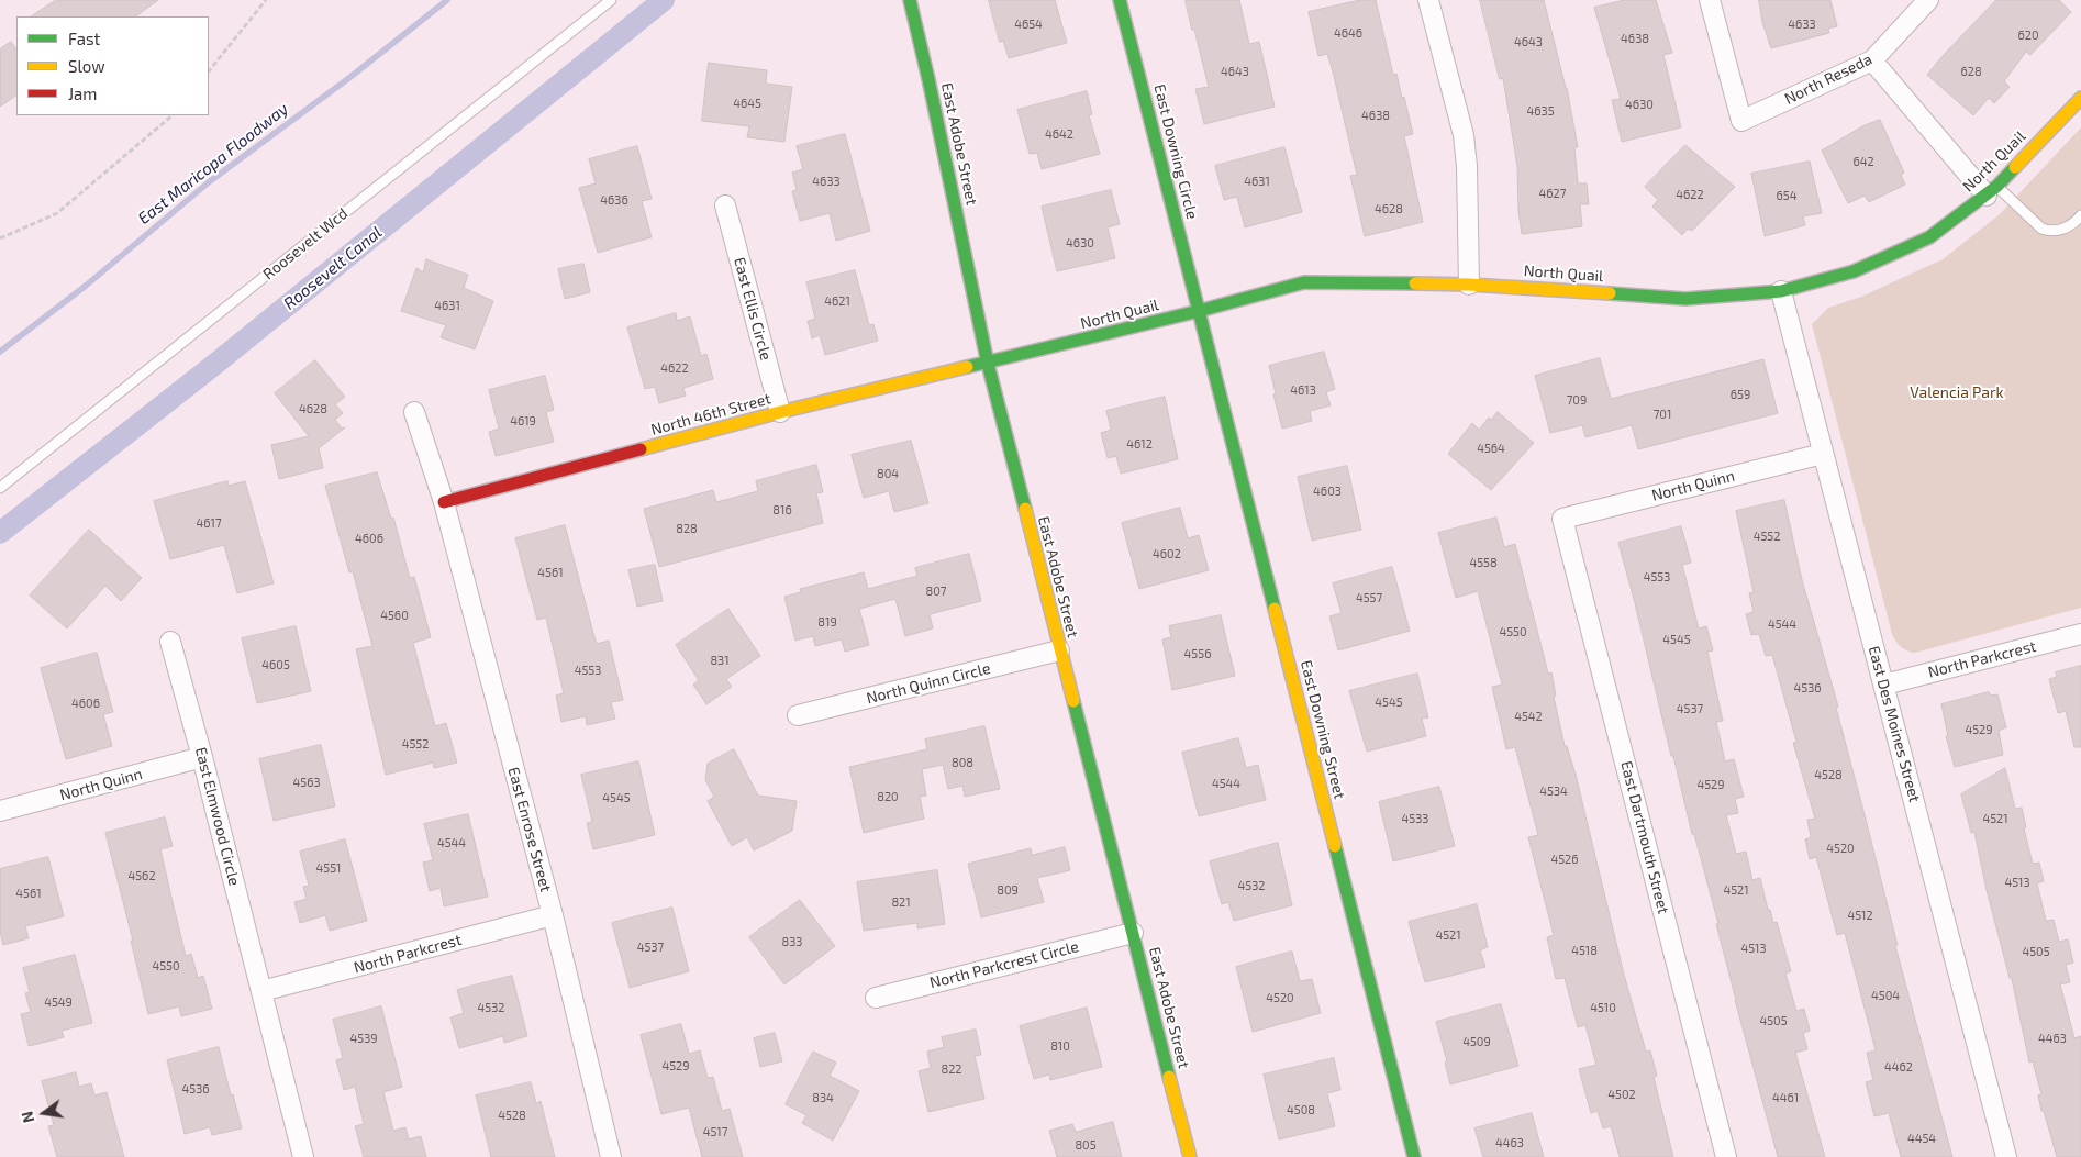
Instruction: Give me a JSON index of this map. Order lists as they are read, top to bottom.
{
  "streets": {
    "street": [
      "North Reseda",
      "East Adobe Street",
      "East Downing Circle",
      "North Quail",
      "East Ellis Circle",
      "North 46th Street",
      "North Quinn",
      "North Parkcrest",
      "North Quinn Circle",
      "East Des Moines Street",
      "East Downing Street",
      "East Elmwood Circle",
      "East Enrose Street",
      "East Dartmouth Street",
      "North Parkcrest Circle"
    ],
    "lane": ["Roosevelt Wcd"]
  },
  "crossings": [
    ["East Adobe Street", "North Quail"],
    ["East Adobe Street", "North 46th Street"],
    ["East Adobe Street", "North Quinn Circle"],
    ["East Adobe Street", "North Parkcrest Circle"],
    ["East Downing Circle", "North Quail"],
    ["East Downing Circle", "East Downing Street"],
    ["North Quail", "North 46th Street"],
    ["North Quail", "East Des Moines Street"],
    ["North Quail", "East Downing Street"],
    ["East Ellis Circle", "North 46th Street"],
    ["North 46th Street", "East Enrose Street"],
    ["North Quinn", "East Des Moines Street"],
    ["North Quinn", "East Elmwood Circle"],
    ["North Quinn", "East Dartmouth Street"],
    ["North Parkcrest", "East Des Moines Street"],
    ["North Parkcrest", "East Elmwood Circle"],
    ["North Parkcrest", "East Enrose Street"]
  ],
  "water": ["East Maricopa Floodway", "Roosevelt Canal"],
  "parks": ["Valencia Park"],
  "house_numbers": [
    "4654",
    "4633",
    "4646",
    "620",
    "4638",
    "4643",
    "4643",
    "628",
    "4645",
    "4630",
    "4635",
    "4638",
    "4642",
    "642",
    "4633",
    "4631",
    "4627",
    "4622",
    "654",
    "4636",
    "4628",
    "4630",
    "4621",
    "4631",
    "4622",
    "4613",
    "659",
    "709",
    "4628",
    "701",
    "4619",
    "4612",
    "4564",
    "804",
    "4603",
    "816",
    "4617",
    "828",
    "4552",
    "4606",
    "4602",
    "4558",
    "4561",
    "4553",
    "807",
    "4557",
    "4560",
    "819",
    "4544",
    "4550",
    "4545",
    "4556",
    "831",
    "4605",
    "4553",
    "4536",
    "4545",
    "4606",
    "4537",
    "4542",
    "4529",
    "4552",
    "808",
    "4528",
    "4563",
    "4544",
    "4529",
    "4534",
    "820",
    "4545",
    "4533",
    "4521",
    "4544",
    "4520",
    "4526",
    "4551",
    "4562",
    "4513",
    "4532",
    "809",
    "4521",
    "4561",
    "821",
    "4512",
    "4521",
    "833",
    "4537",
    "4513",
    "4518",
    "4505",
    "4550",
    "4504",
    "4520",
    "4549",
    "4532",
    "4510",
    "4505",
    "4539",
    "4463",
    "4509",
    "810",
    "4529",
    "4462",
    "822",
    "4536",
    "4502",
    "834",
    "4461",
    "4508",
    "4528",
    "4517",
    "4454",
    "4463",
    "805"
  ],
  "legend": ["Fast", "Slow", "Jam"],
  "north": "left"
}
